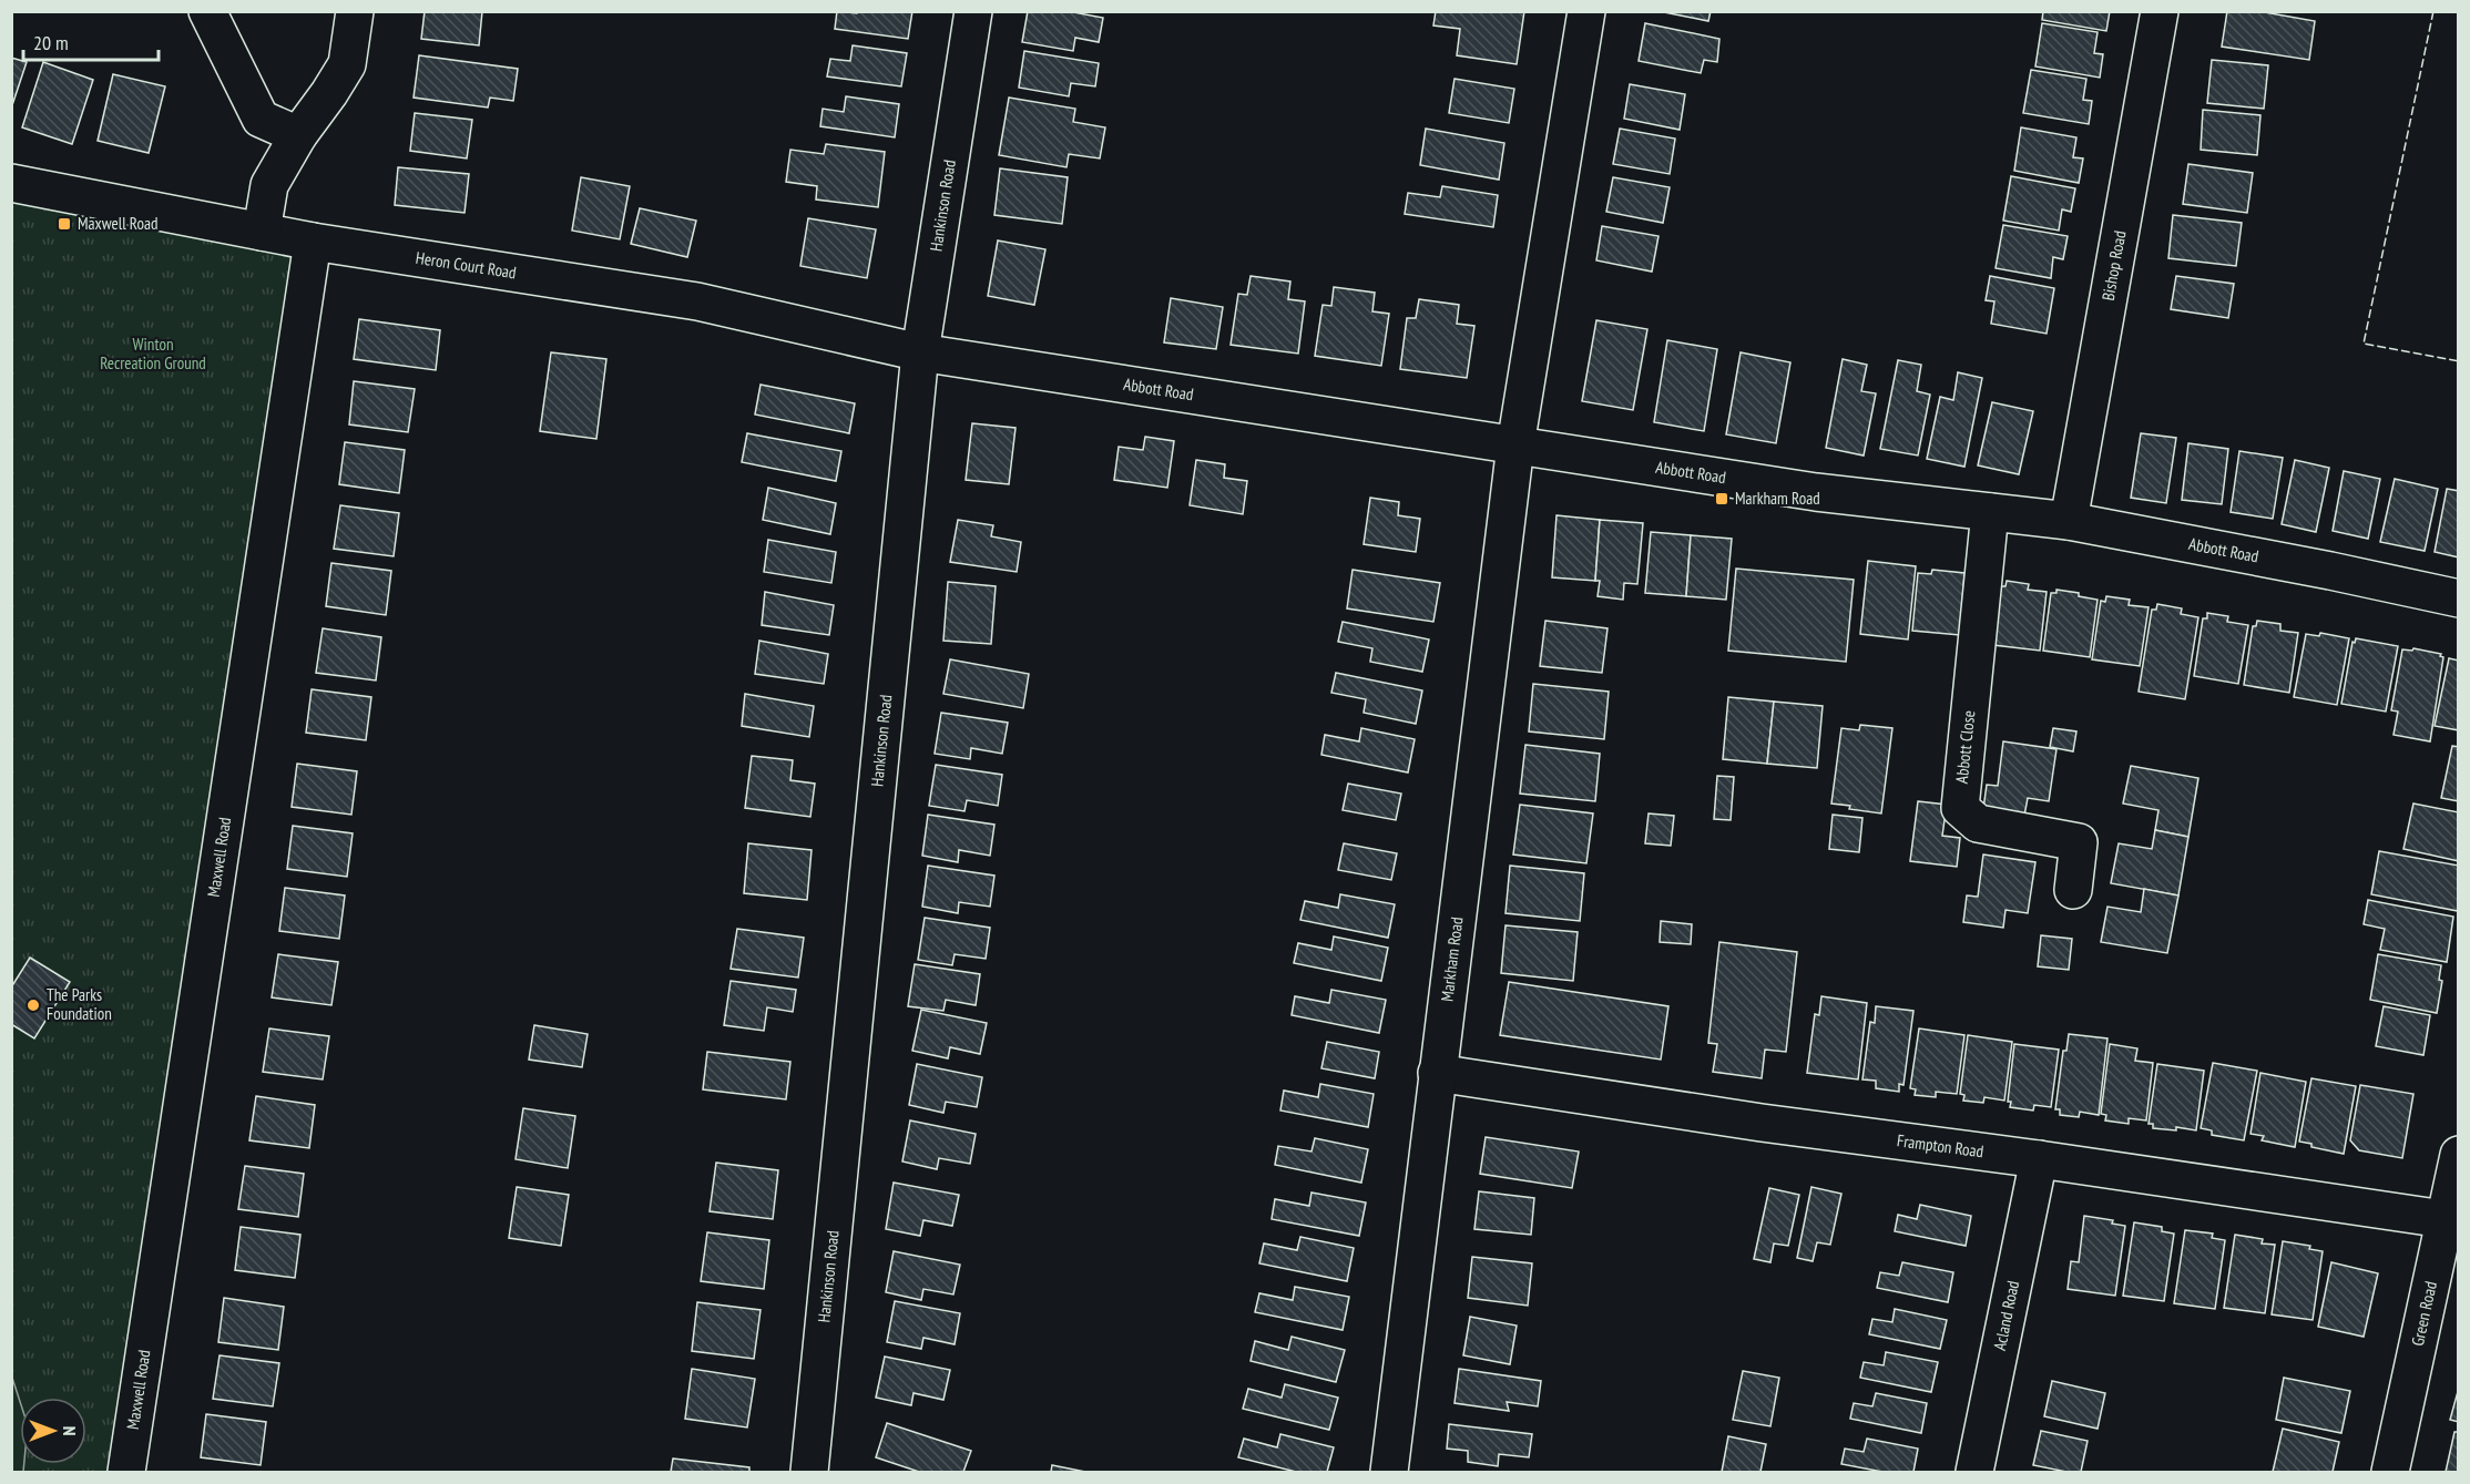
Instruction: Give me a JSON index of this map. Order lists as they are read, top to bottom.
{
  "streets": {
    "street": [
      "Hankinson Road",
      "Heron Court Road",
      "Bishop Road",
      "Abbott Road",
      "Abbott Close",
      "Maxwell Road",
      "Markham Road",
      "Frampton Road",
      "Green Road",
      "Acland Road"
    ]
  },
  "crossings": [
    ["Hankinson Road", "Heron Court Road"],
    ["Hankinson Road", "Abbott Road"],
    ["Heron Court Road", "Abbott Road"],
    ["Heron Court Road", "Maxwell Road"],
    ["Bishop Road", "Abbott Road"],
    ["Abbott Road", "Abbott Close"],
    ["Abbott Road", "Markham Road"],
    ["Markham Road", "Frampton Road"],
    ["Frampton Road", "Green Road"],
    ["Frampton Road", "Acland Road"]
  ],
  "parks": ["Winton Recreation Ground"],
  "places": {
    "transit": ["Maxwell Road", "Markham Road"],
    "other": ["The Parks Foundation"]
  },
  "scale_bar": "20 m",
  "north": "right"
}
